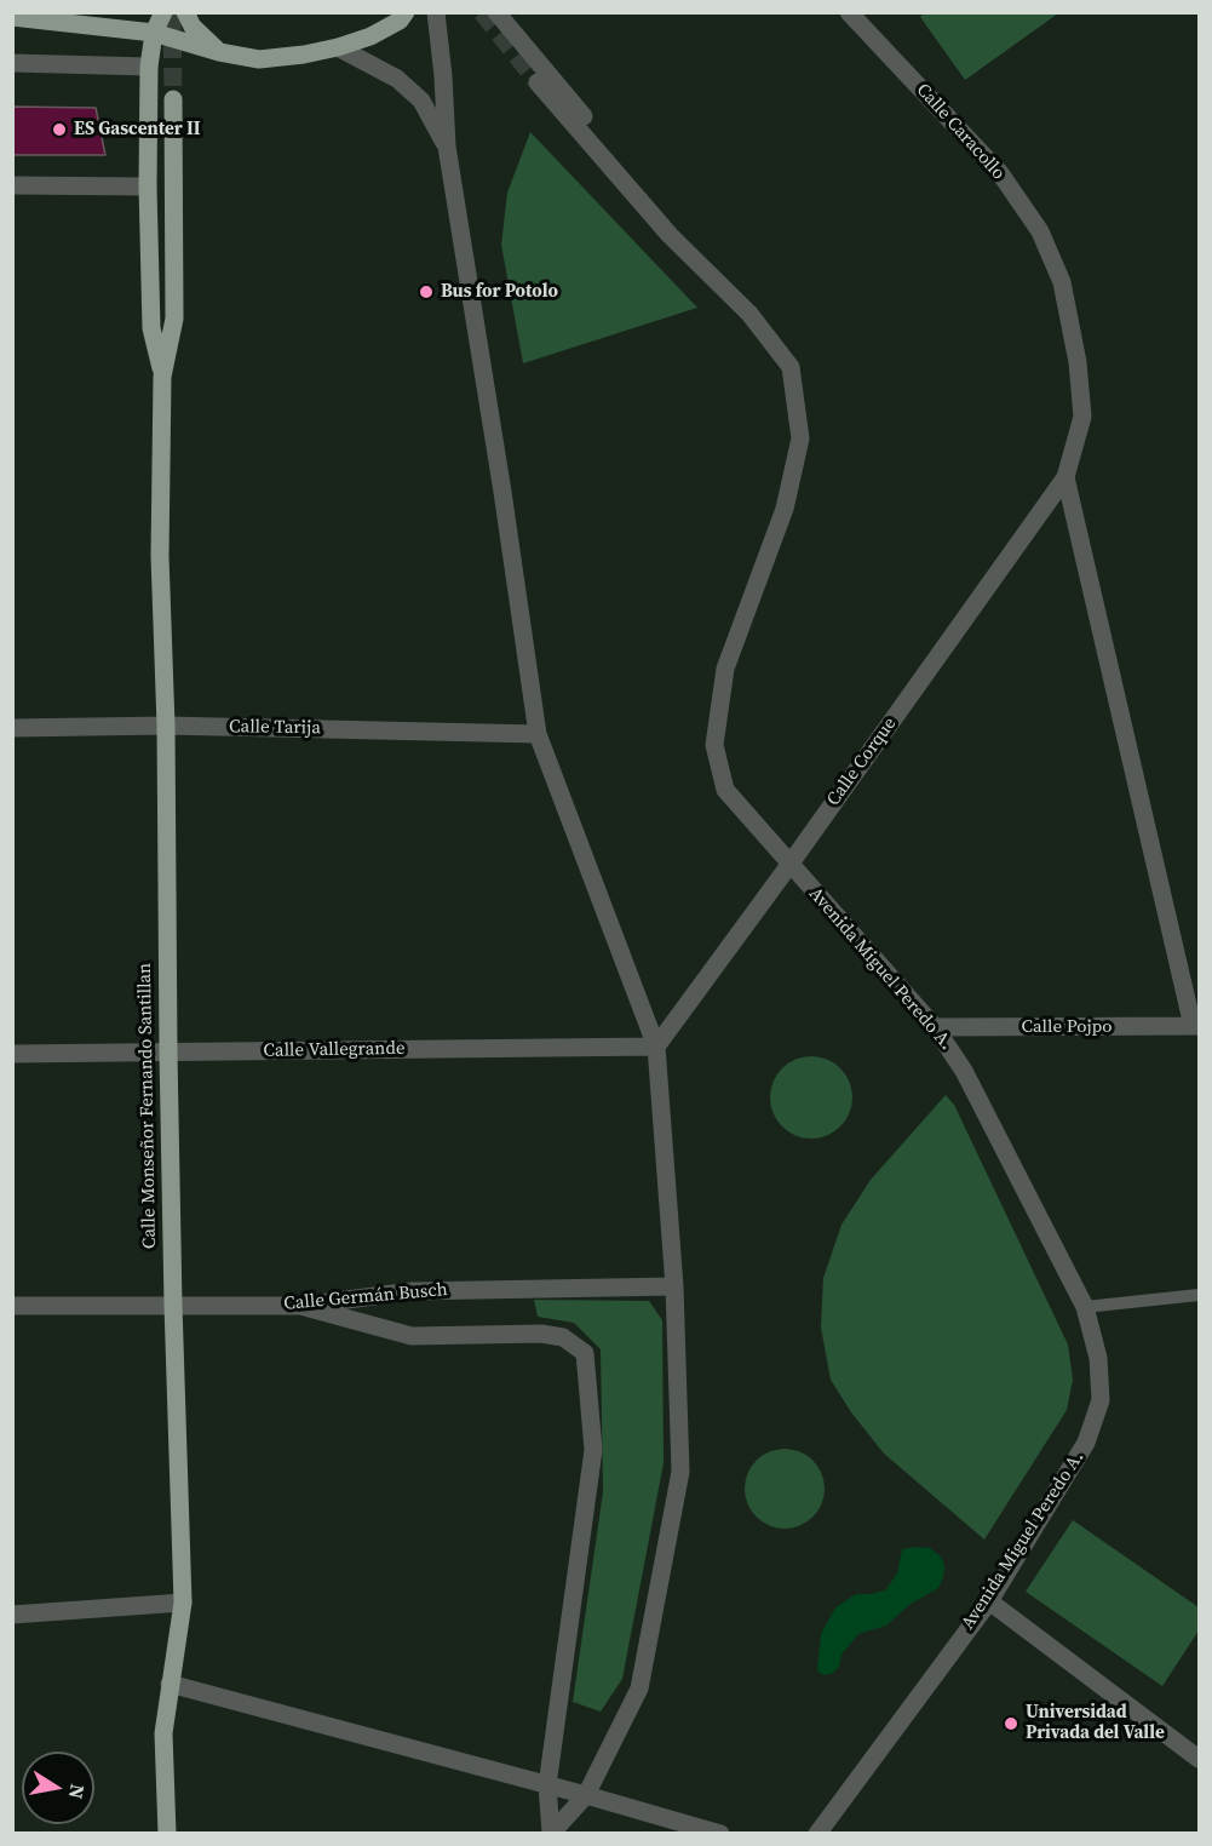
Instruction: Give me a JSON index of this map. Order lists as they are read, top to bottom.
{
  "streets": {
    "main road": ["Calle Monseñor Fernando Santillan"],
    "street": [
      "Calle Caracollo",
      "Calle Tarija",
      "Calle Corque",
      "Avenida Miguel Peredo A.",
      "Calle Pojpo",
      "Calle Vallegrande",
      "Calle Germán Busch"
    ]
  },
  "crossings": [
    ["Calle Caracollo", "Calle Corque"],
    ["Calle Tarija", "Calle Monseñor Fernando Santillan"],
    ["Calle Corque", "Avenida Miguel Peredo A."],
    ["Calle Corque", "Calle Vallegrande"],
    ["Avenida Miguel Peredo A.", "Calle Pojpo"],
    ["Calle Vallegrande", "Calle Monseñor Fernando Santillan"],
    ["Calle Monseñor Fernando Santillan", "Calle Germán Busch"]
  ],
  "places": ["ES Gascenter II", "Bus for Potolo", "Universidad Privada del Valle"],
  "north": "right"
}
